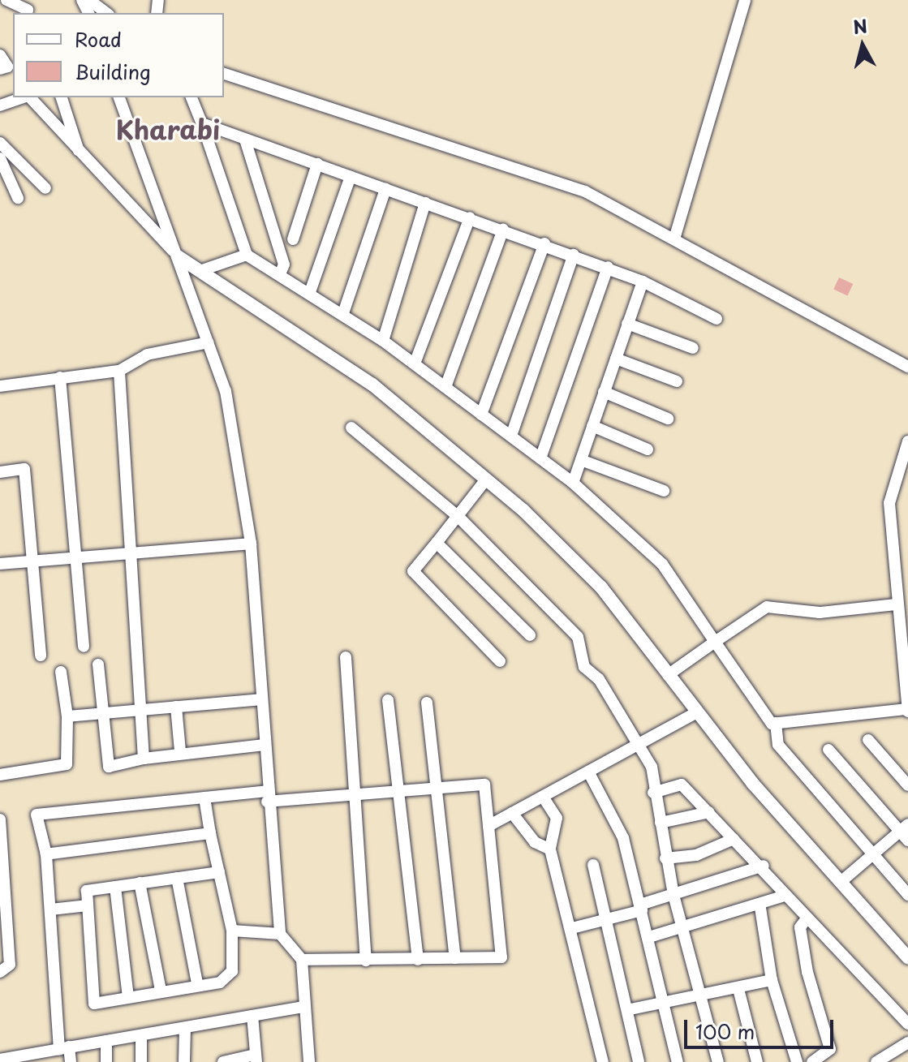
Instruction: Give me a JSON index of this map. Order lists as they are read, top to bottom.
{
  "districts": ["Kharabi"],
  "legend": ["Road", "Building"],
  "scale_bar": "100 m",
  "north": "top"
}
